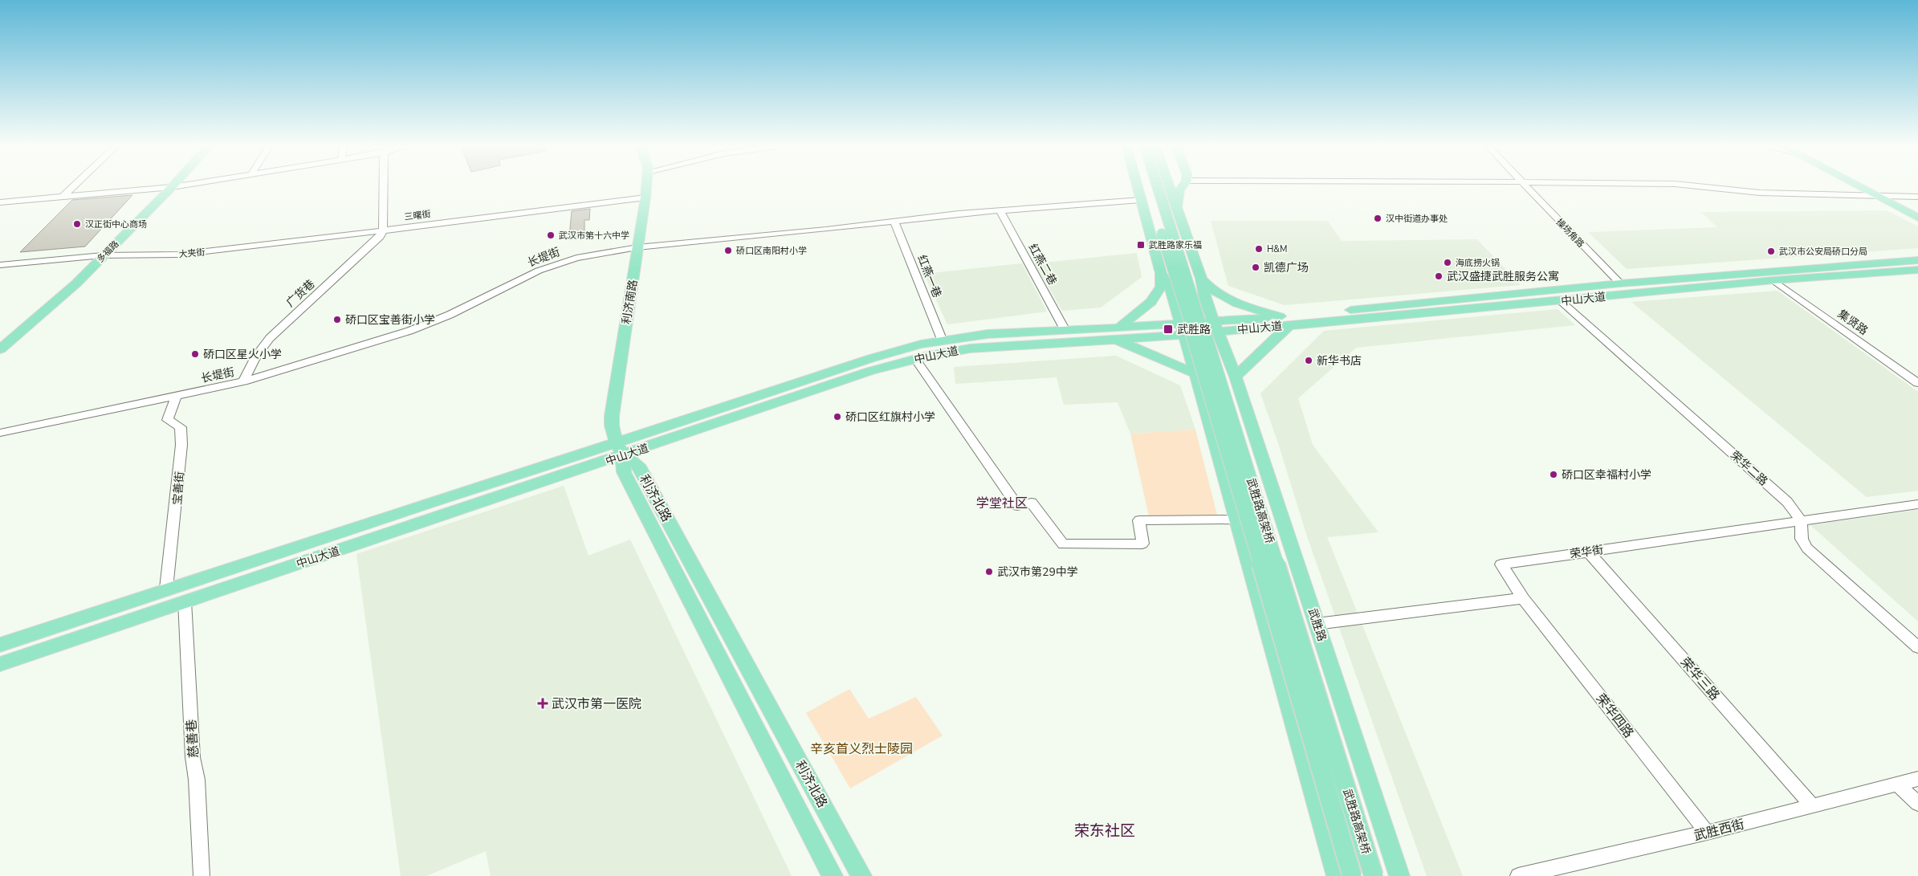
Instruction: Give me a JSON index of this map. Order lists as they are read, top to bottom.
{
  "streets": {
    "main road": [
      "多福路",
      "中山大道",
      "利济南路",
      "利济北路",
      "武胜路高架桥",
      "武胜路"
    ],
    "street": [
      "三曙街",
      "操场角路",
      "大夹街",
      "长堤街",
      "红燕二巷",
      "红燕一巷",
      "广货巷",
      "集贤路",
      "荣华二路",
      "宝善街",
      "荣华街",
      "荣华三路",
      "荣华四路",
      "慈善巷",
      "武胜西街"
    ]
  },
  "crossings": [
    ["三曙街", "大夹街"],
    ["三曙街", "广货巷"],
    ["三曙街", "利济南路"],
    ["操场角路", "中山大道"],
    ["多福路", "大夹街"],
    ["大夹街", "广货巷"],
    ["长堤街", "红燕二巷"],
    ["长堤街", "红燕一巷"],
    ["长堤街", "广货巷"],
    ["长堤街", "利济南路"],
    ["长堤街", "宝善街"],
    ["红燕二巷", "中山大道"],
    ["红燕一巷", "中山大道"],
    ["中山大道", "利济南路"],
    ["中山大道", "集贤路"],
    ["中山大道", "荣华二路"],
    ["中山大道", "宝善街"],
    ["中山大道", "利济北路"],
    ["中山大道", "武胜路"],
    ["中山大道", "慈善巷"],
    ["利济南路", "利济北路"],
    ["荣华二路", "荣华街"],
    ["荣华街", "荣华三路"],
    ["荣华街", "荣华四路"],
    ["荣华三路", "武胜西街"],
    ["荣华四路", "武胜西街"]
  ],
  "districts": ["学堂社区", "荣东社区"],
  "parks": ["辛亥首义烈士陵园"],
  "places": {
    "other": [
      "汉中街道办事处",
      "汉正街中心商场",
      "武汉市第十六中学",
      "H&M",
      "硚口区南阳村小学",
      "武汉市公安局硚口分局",
      "海底捞火锅",
      "凯德广场",
      "武汉盛捷武胜服务公寓",
      "硚口区宝善街小学",
      "硚口区星火小学",
      "新华书店",
      "硚口区红旗村小学",
      "硚口区幸福村小学",
      "武汉市第29中学"
    ],
    "transit": ["武胜路家乐福", "武胜路"],
    "health": ["武汉市第一医院"]
  }
}
